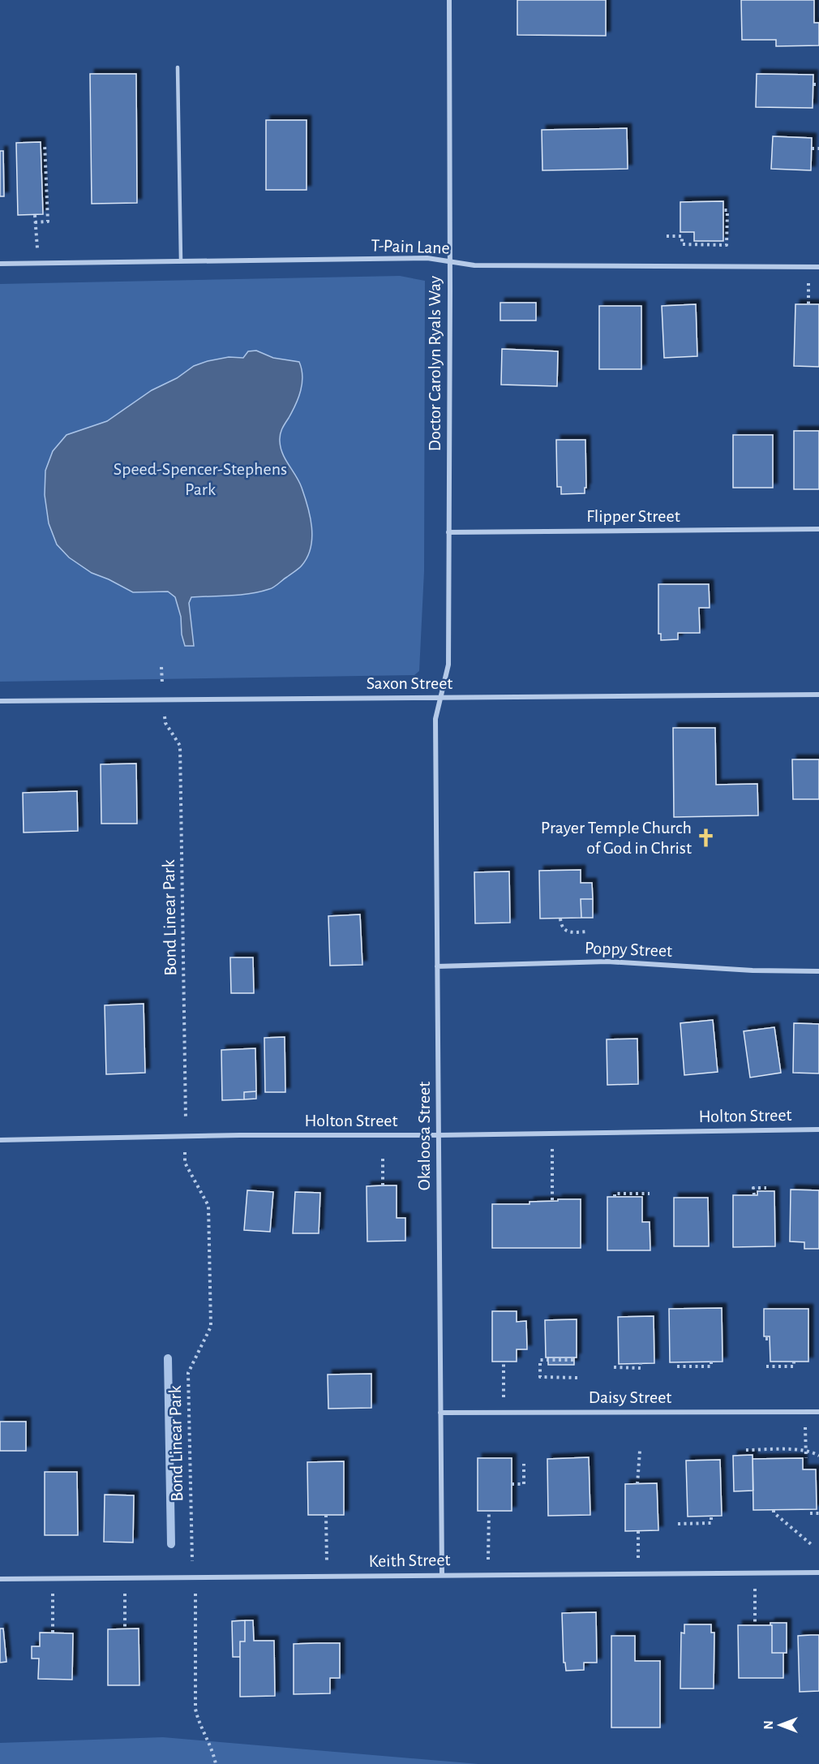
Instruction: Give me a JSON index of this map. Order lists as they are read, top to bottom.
{
  "streets": {
    "street": [
      "T-Pain Lane",
      "Doctor Carolyn Ryals Way",
      "Flipper Street",
      "Saxon Street",
      "Poppy Street",
      "Holton Street",
      "Okaloosa Street",
      "Daisy Street",
      "Keith Street"
    ],
    "path": ["Bond Linear Park"]
  },
  "crossings": [
    ["T-Pain Lane", "Doctor Carolyn Ryals Way"],
    ["Doctor Carolyn Ryals Way", "Flipper Street"],
    ["Doctor Carolyn Ryals Way", "Saxon Street"],
    ["Doctor Carolyn Ryals Way", "Okaloosa Street"],
    ["Saxon Street", "Okaloosa Street"],
    ["Poppy Street", "Okaloosa Street"],
    ["Holton Street", "Okaloosa Street"],
    ["Okaloosa Street", "Daisy Street"],
    ["Okaloosa Street", "Keith Street"]
  ],
  "parks": ["Speed-Spencer-Stephens Park"],
  "places": {
    "church": ["Prayer Temple Church of God in Christ"]
  },
  "north": "left"
}
